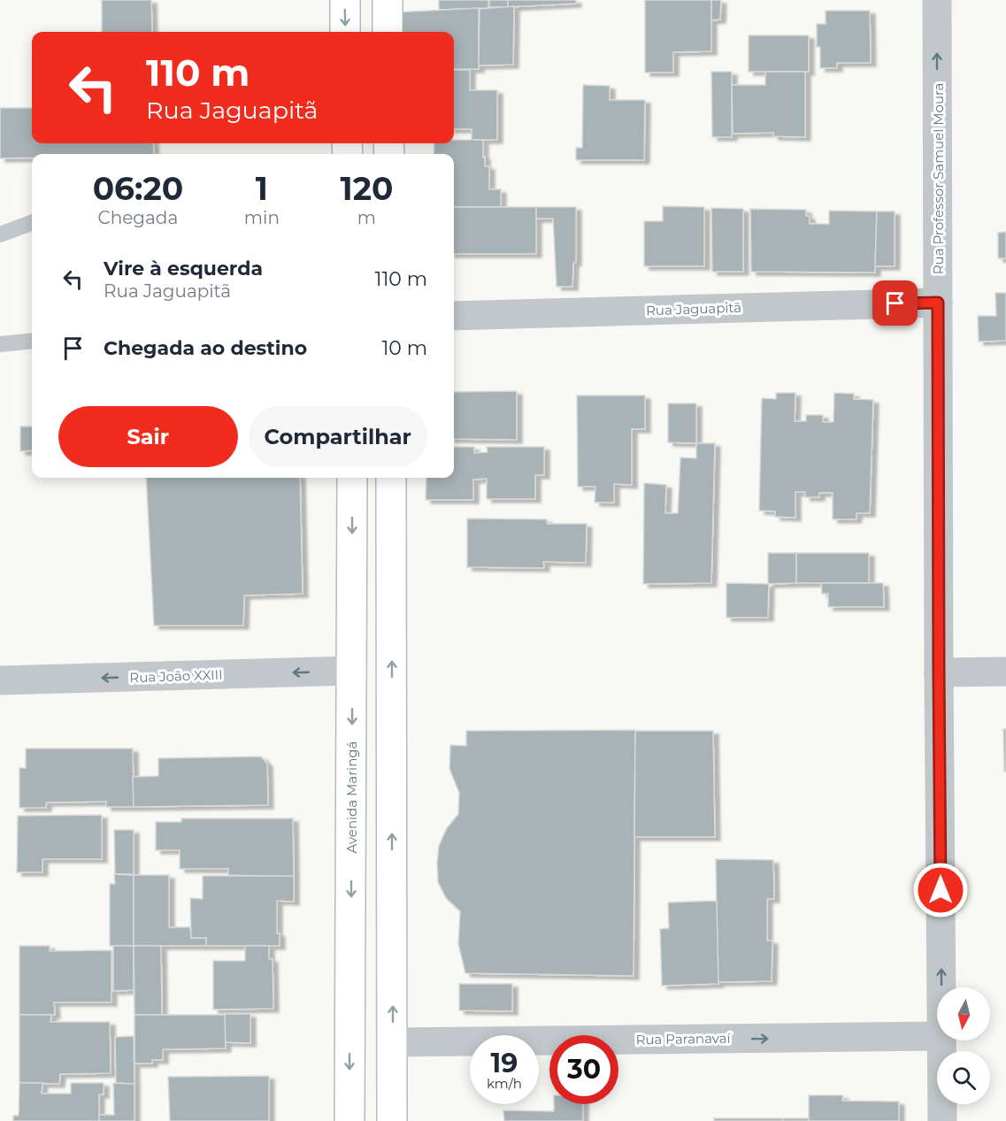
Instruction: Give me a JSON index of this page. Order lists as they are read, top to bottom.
{
  "streets": {
    "main road": ["Avenida Maringá"],
    "street": [
      "Rua Professor Samuel Moura",
      "Rua Jaguapitã",
      "Rua João XXIII",
      "Rua Paranavaí"
    ]
  },
  "crossings": [
    ["Rua Professor Samuel Moura", "Rua Jaguapitã"],
    ["Rua João XXIII", "Avenida Maringá"]
  ],
  "one_way": ["Rua Professor Samuel Moura", "Rua João XXIII", "Rua Paranavaí"],
  "north": "bottom",
  "page": {
    "turn": ["110 m", "Rua Jaguapitã"],
    "eta": [
      "06:20",
      "Chegada",
      "1",
      "min",
      "120",
      "m"
    ],
    "list": [
      {
        "name": "Vire à esquerda",
        "note": "Rua Jaguapitã",
        "value": "110 m"
      },
      {
        "name": "Chegada ao destino",
        "value": "10 m"
      }
    ],
    "buttons": ["Sair", "Compartilhar"],
    "speed": "19 km/h",
    "limit": "30"
  }
}
